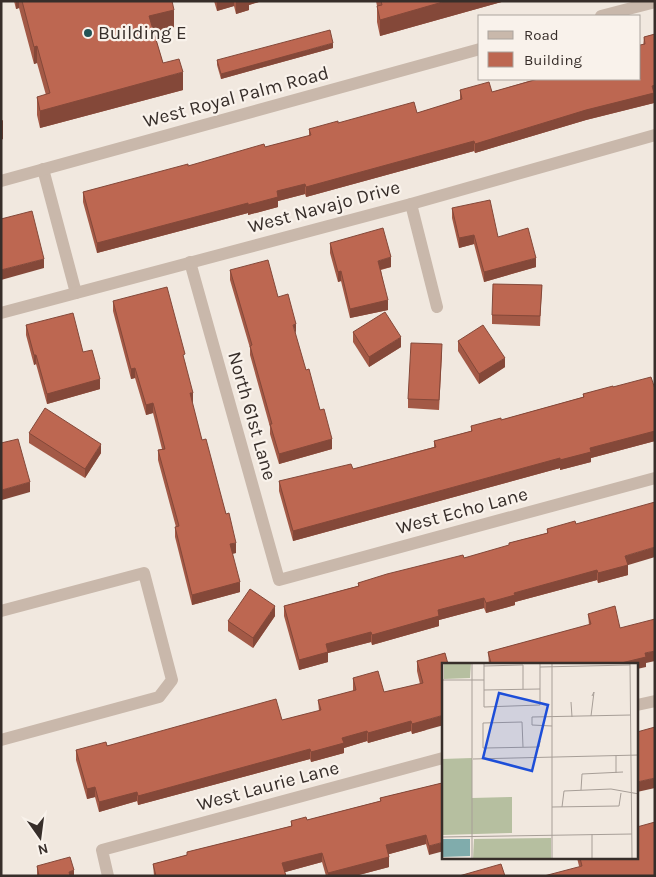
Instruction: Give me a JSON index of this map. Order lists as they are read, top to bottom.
{
  "streets": {
    "street": [
      "West Royal Palm Road",
      "West Navajo Drive",
      "North 61st Lane",
      "West Echo Lane",
      "West Laurie Lane"
    ]
  },
  "crossings": [
    ["West Navajo Drive", "North 61st Lane"],
    ["North 61st Lane", "West Echo Lane"]
  ],
  "places": ["Building E"],
  "legend": ["Road", "Building"],
  "north": "bottom"
}
